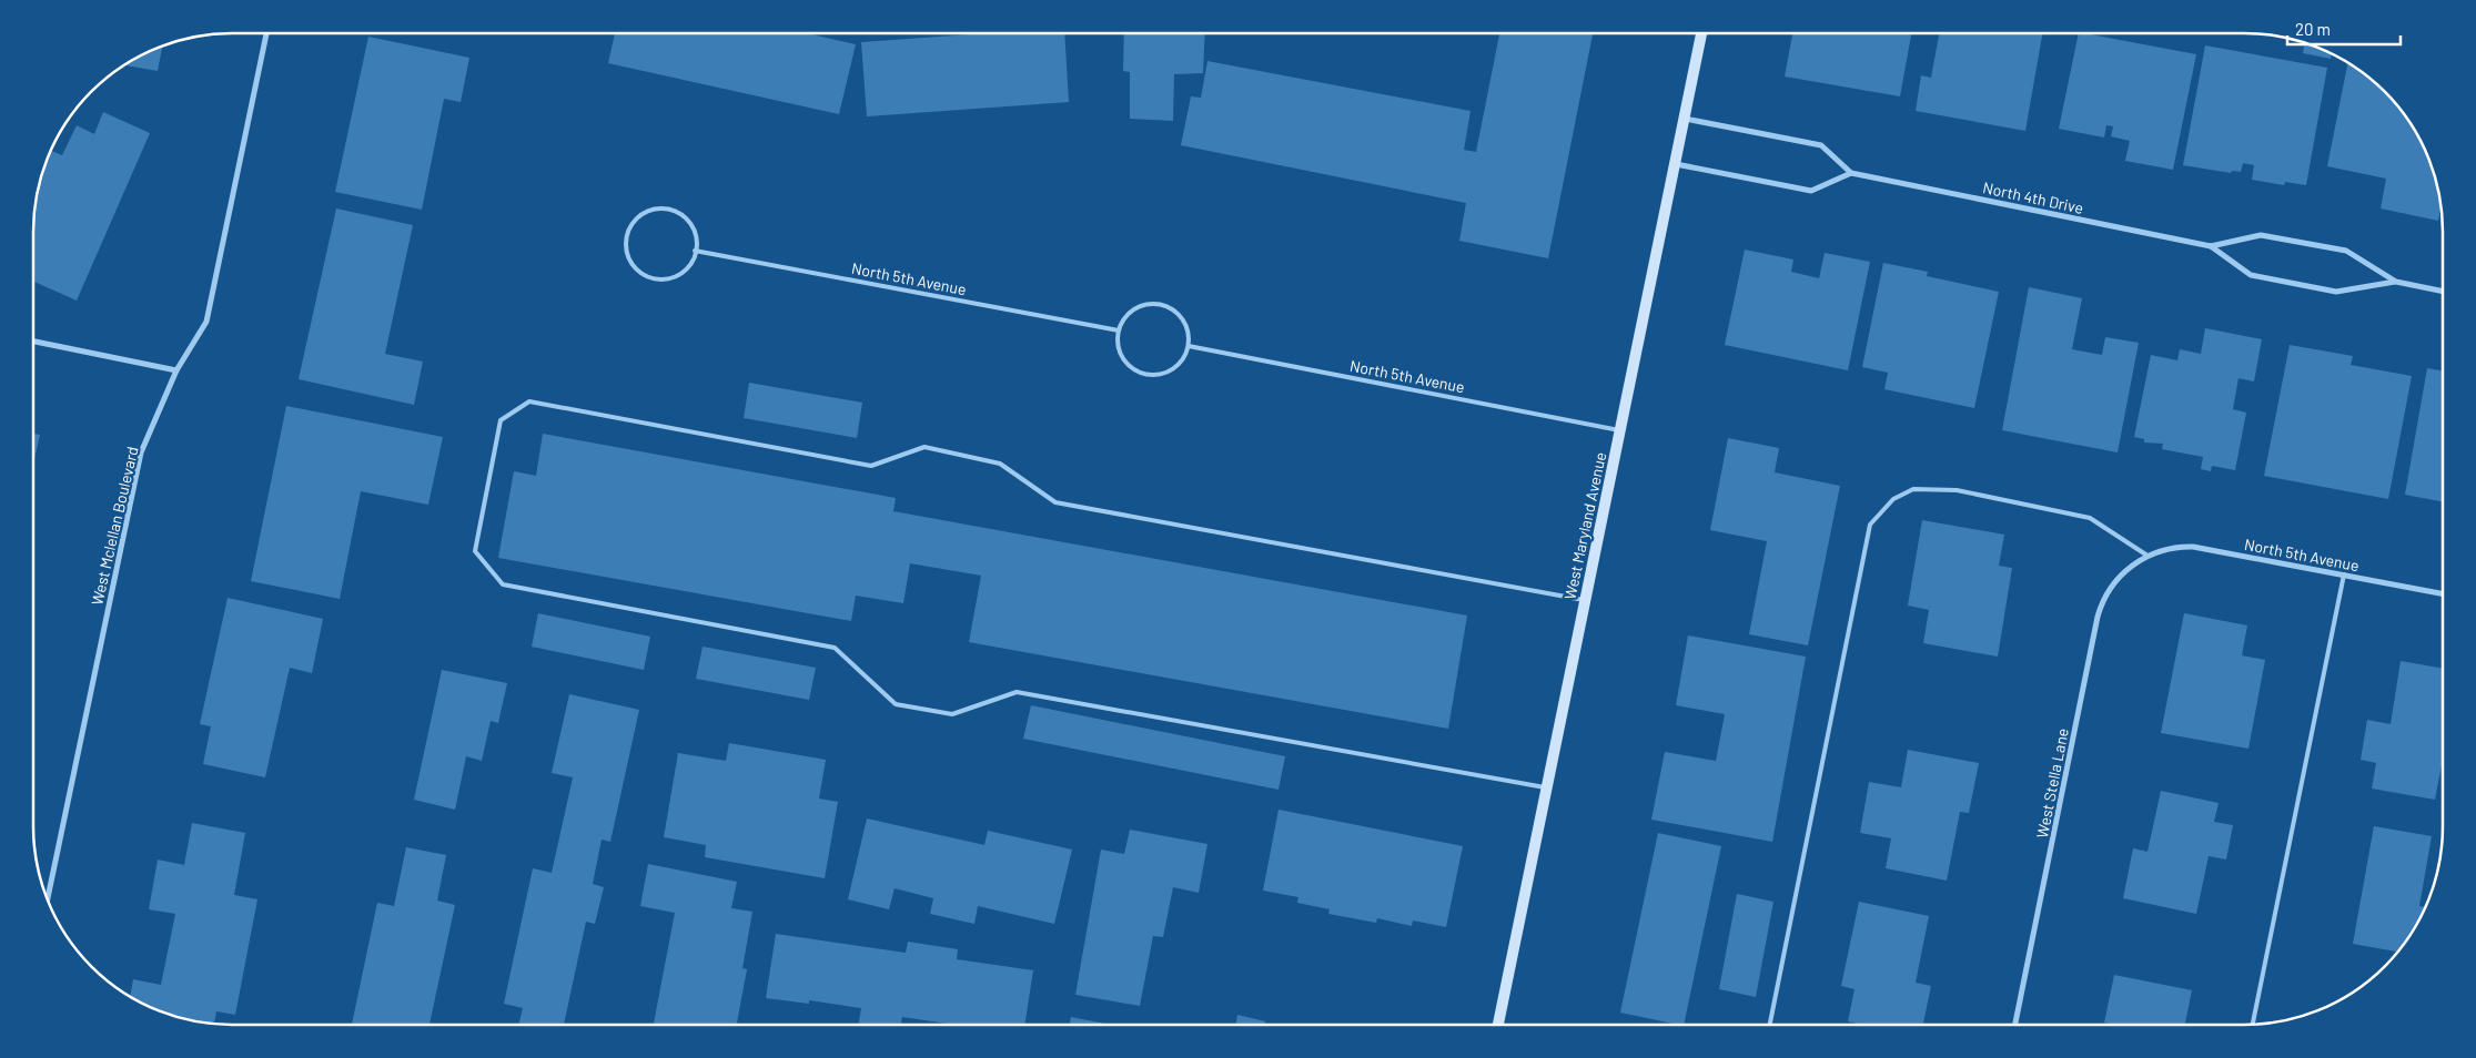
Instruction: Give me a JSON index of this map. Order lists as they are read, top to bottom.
{
  "streets": {
    "street": [
      "North 4th Drive",
      "North 5th Avenue",
      "West Mclellan Boulevard",
      "West Maryland Avenue",
      "West Stella Lane"
    ]
  },
  "crossings": [
    ["North 5th Avenue", "West Maryland Avenue"],
    ["North 5th Avenue", "West Stella Lane"]
  ],
  "scale_bar": "20 m"
}
